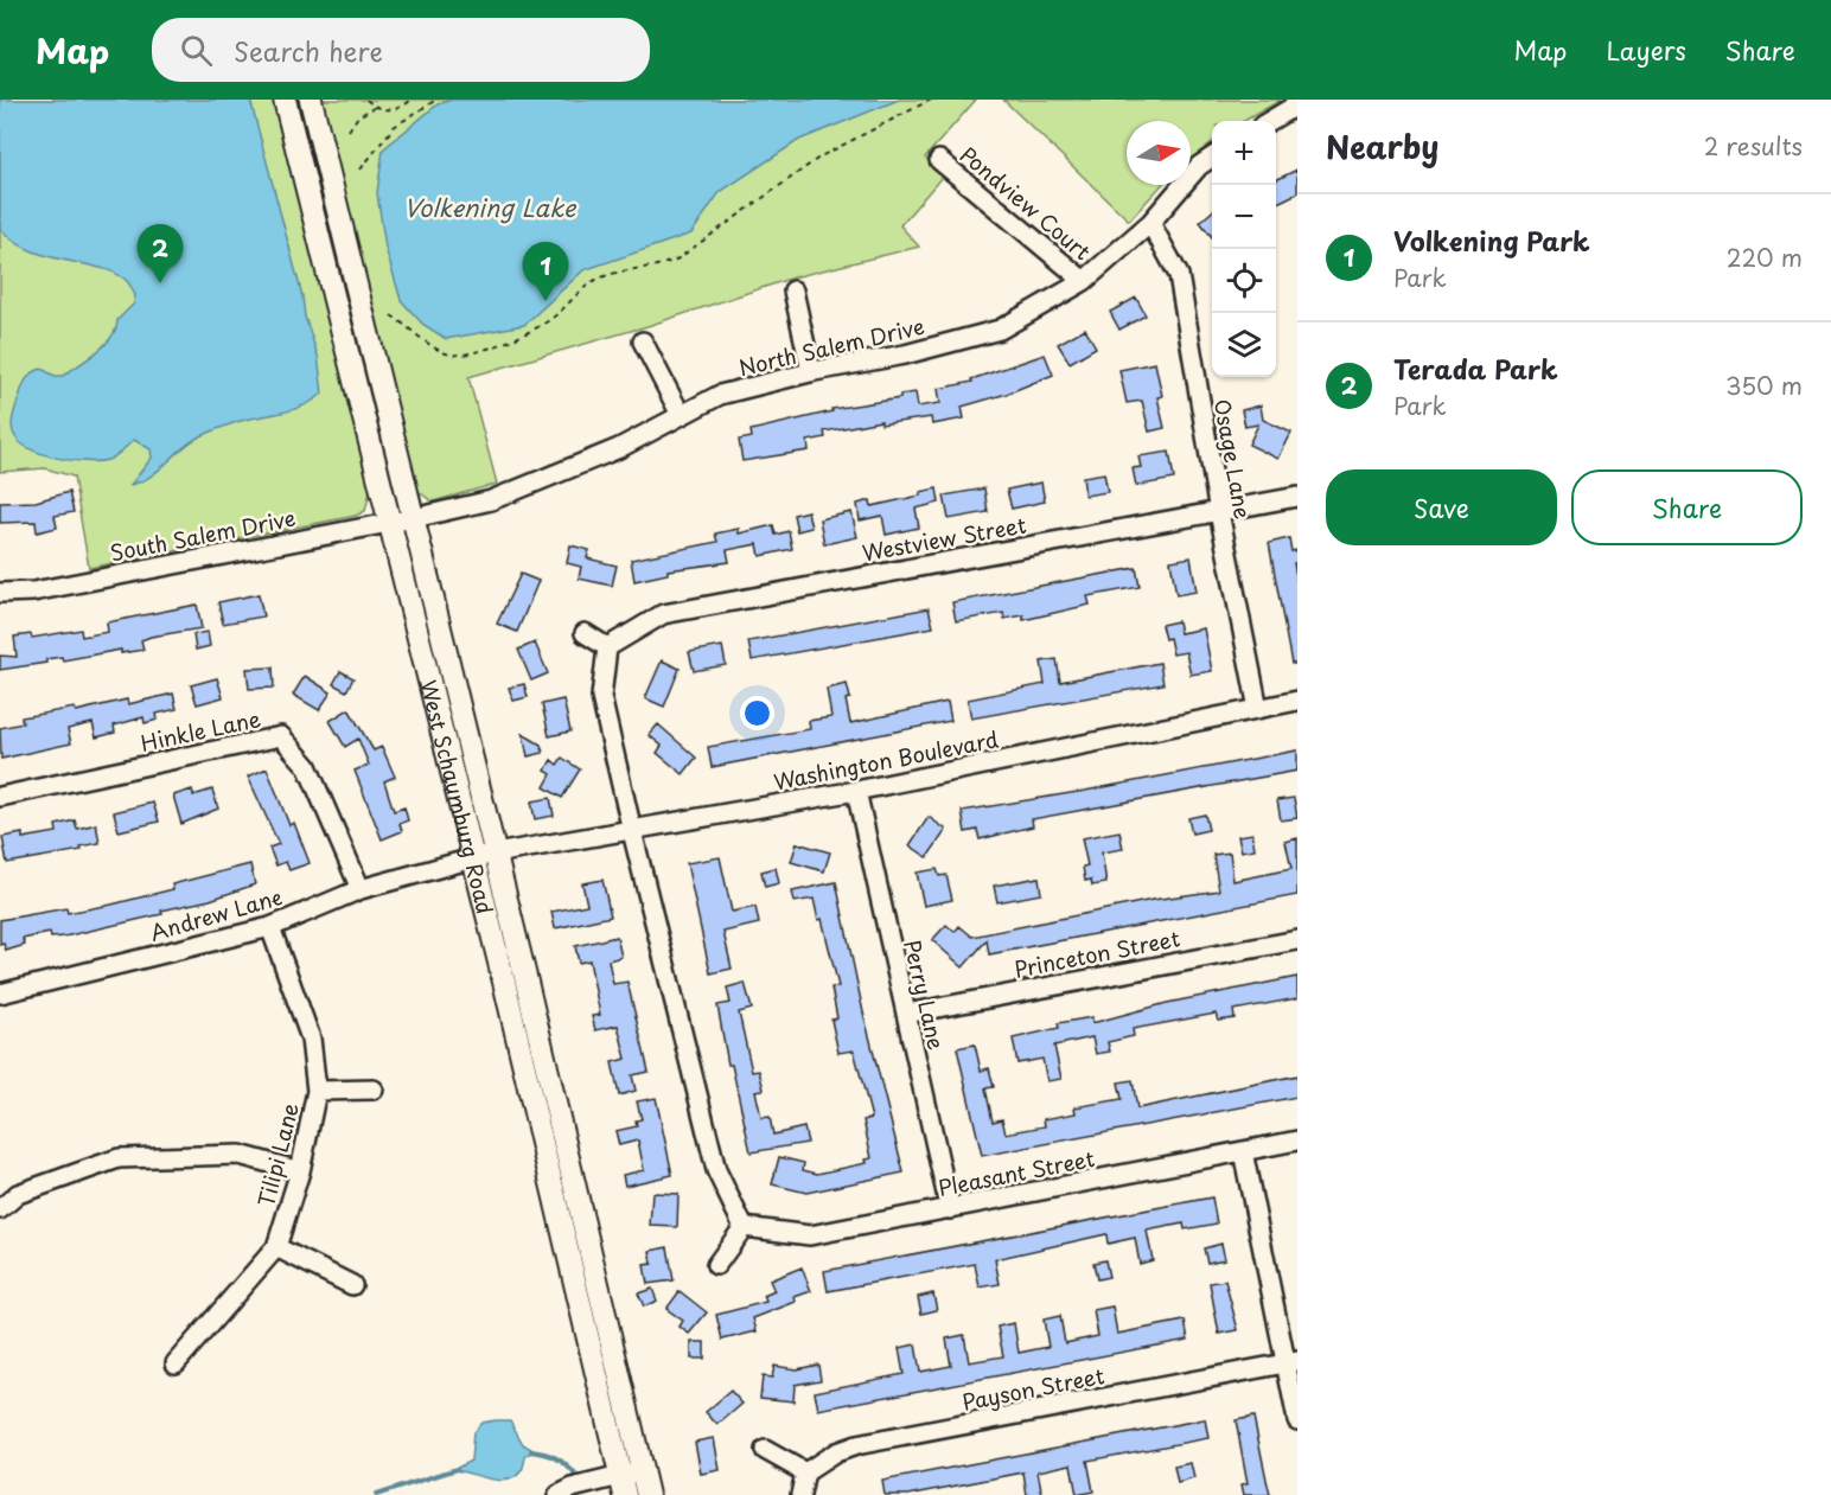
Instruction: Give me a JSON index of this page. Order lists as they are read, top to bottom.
{
  "streets": {
    "main road": ["West Schaumburg Road"],
    "street": [
      "Pondview Court",
      "North Salem Drive",
      "Osage Lane",
      "South Salem Drive",
      "Westview Street",
      "Hinkle Lane",
      "Washington Boulevard",
      "Andrew Lane",
      "Princeton Street",
      "Perry Lane",
      "Tilipi Lane",
      "Pleasant Street",
      "Payson Street"
    ]
  },
  "crossings": [
    ["Pondview Court", "North Salem Drive"],
    ["North Salem Drive", "Osage Lane"],
    ["North Salem Drive", "South Salem Drive"],
    ["North Salem Drive", "West Schaumburg Road"],
    ["Osage Lane", "Westview Street"],
    ["Osage Lane", "Washington Boulevard"],
    ["South Salem Drive", "West Schaumburg Road"],
    ["Hinkle Lane", "Andrew Lane"],
    ["Washington Boulevard", "West Schaumburg Road"],
    ["Washington Boulevard", "Andrew Lane"],
    ["Washington Boulevard", "Perry Lane"],
    ["West Schaumburg Road", "Andrew Lane"],
    ["Andrew Lane", "Tilipi Lane"],
    ["Princeton Street", "Perry Lane"],
    ["Perry Lane", "Pleasant Street"]
  ],
  "water": ["Volkening Lake"],
  "north": "right",
  "page": {
    "header": "Map",
    "search": "Search here",
    "nav": ["Map", "Layers", "Share"],
    "heading": ["Nearby", "2 results"],
    "map_buttons": ["+", "−"],
    "list": [
      {
        "mark": "1",
        "name": "Volkening Park",
        "note": "Park",
        "value": "220 m"
      },
      {
        "mark": "2",
        "name": "Terada Park",
        "note": "Park",
        "value": "350 m"
      }
    ],
    "pins": ["2", "1"],
    "buttons": ["Save", "Share"]
  }
}
